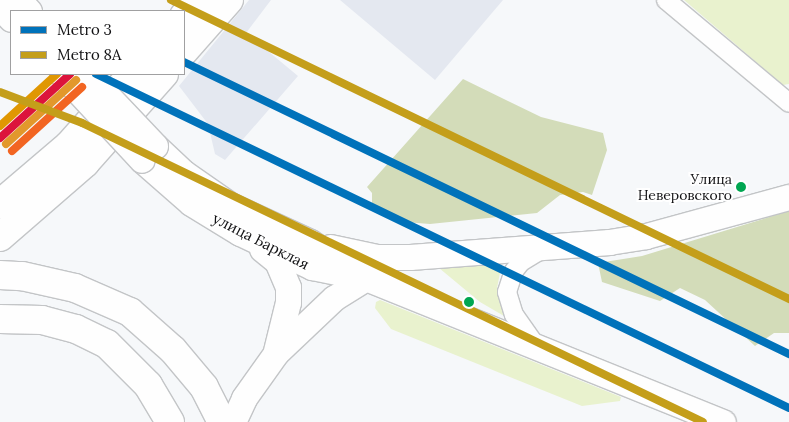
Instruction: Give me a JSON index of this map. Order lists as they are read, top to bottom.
{
  "streets": {
    "main road": ["улица Барклая"]
  },
  "places": ["Улица Неверовского"],
  "lines": ["metro line 8А", "metro line 3"],
  "legend": ["Metro 3", "Metro 8А"]
}
